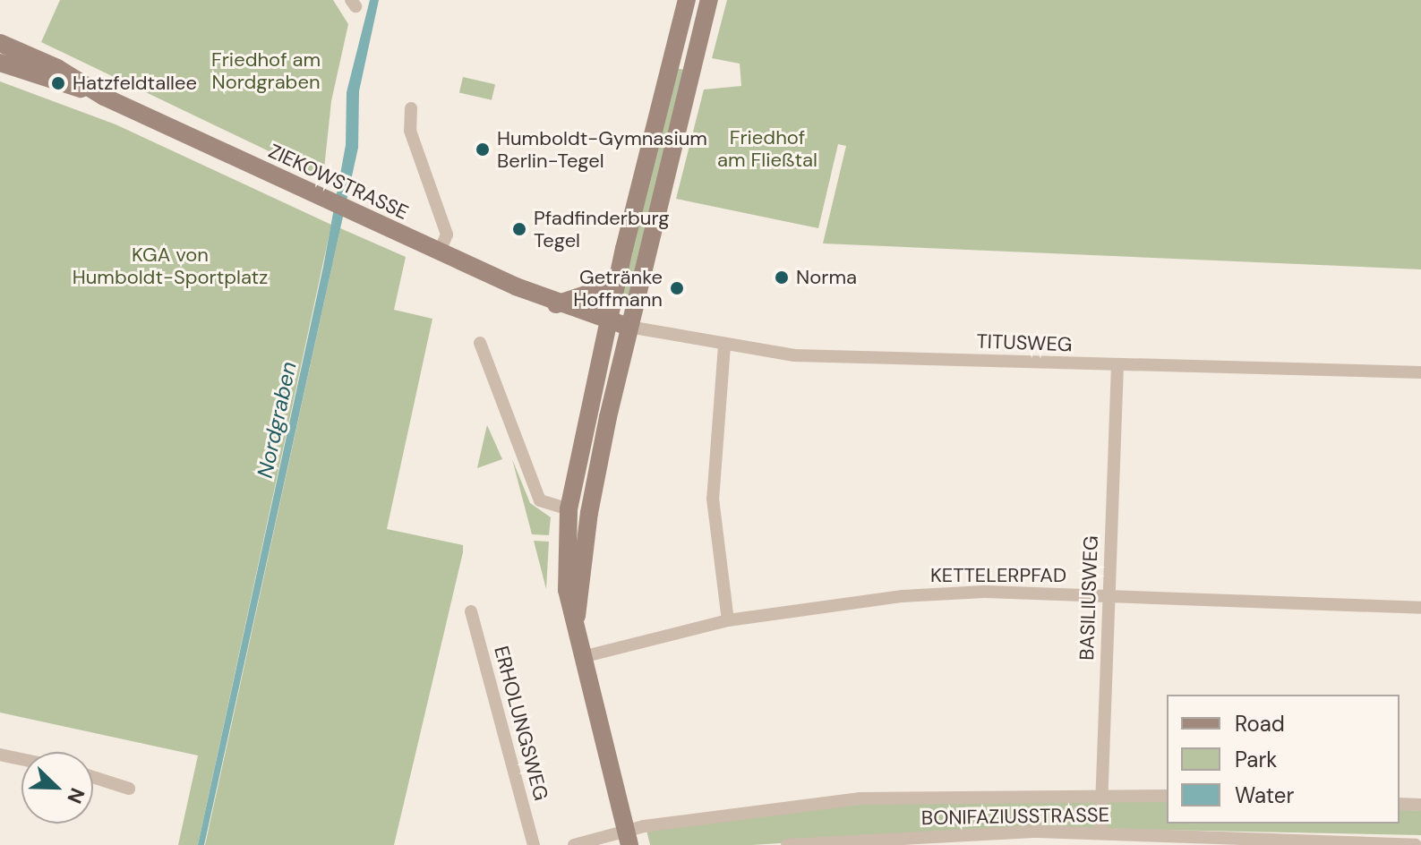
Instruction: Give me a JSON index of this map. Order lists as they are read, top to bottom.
{
  "streets": {
    "main road": ["ZIEKOWSTRASSE"],
    "street": [
      "TITUSWEG",
      "KETTELERPFAD",
      "BASILIUSWEG",
      "ERHOLUNGSWEG",
      "BONIFAZIUSSTRASSE"
    ]
  },
  "crossings": [
    ["ZIEKOWSTRASSE", "TITUSWEG"],
    ["TITUSWEG", "BASILIUSWEG"],
    ["KETTELERPFAD", "BASILIUSWEG"],
    ["BASILIUSWEG", "BONIFAZIUSSTRASSE"]
  ],
  "water": ["Nordgraben"],
  "parks": ["Friedhof am Nordgraben", "Friedhof am Fließtal", "KGA von Humboldt-Sportplatz"],
  "places": [
    "Hatzfeldtallee",
    "Humboldt-Gymnasium Berlin-Tegel",
    "Pfadfinderburg Tegel",
    "Norma",
    "Getränke Hoffmann"
  ],
  "legend": ["Road", "Park", "Water"],
  "north": "bottom right"
}
